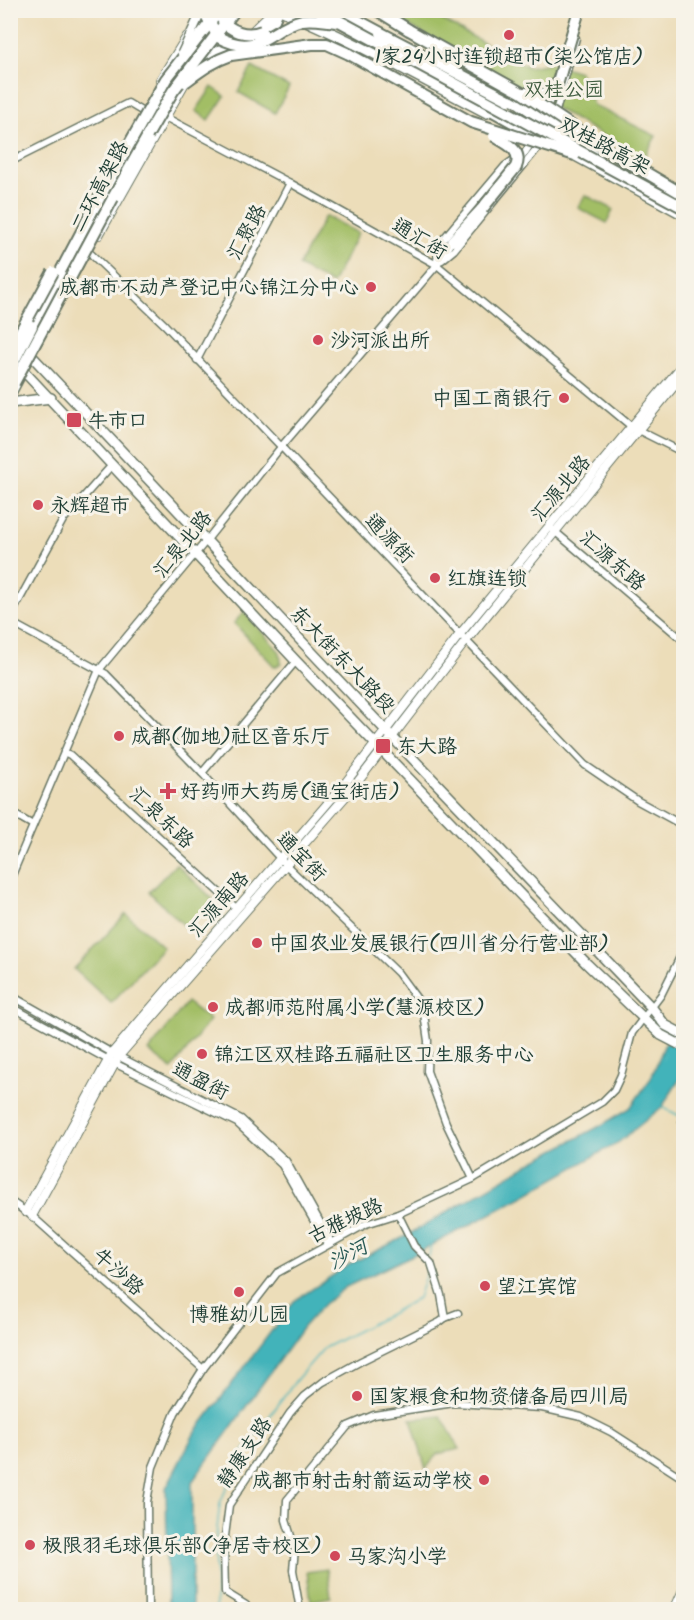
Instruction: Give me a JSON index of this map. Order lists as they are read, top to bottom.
{
  "streets": {
    "highway": ["双桂路高架", "二环高架路"],
    "main road": ["东大街东大路段"],
    "street": [
      "汇聚路",
      "通汇街",
      "汇源北路",
      "通源街",
      "汇泉北路",
      "汇源东路",
      "汇泉东路",
      "通宝街",
      "汇源南路",
      "通盈街",
      "古雅坡路",
      "牛沙路",
      "静康支路"
    ]
  },
  "crossings": [
    ["二环高架路", "东大街东大路段"],
    ["汇聚路", "通汇街"],
    ["汇聚路", "通源街"],
    ["通汇街", "汇源北路"],
    ["通汇街", "汇泉北路"],
    ["汇源北路", "通源街"],
    ["汇源北路", "汇源东路"],
    ["汇源北路", "汇源南路"],
    ["通源街", "汇泉北路"],
    ["通源街", "汇源南路"],
    ["汇泉北路", "东大街东大路段"],
    ["汇泉北路", "汇泉东路"],
    ["汇泉北路", "通宝街"],
    ["东大街东大路段", "汇源南路"],
    ["东大街东大路段", "古雅坡路"],
    ["汇泉东路", "汇源南路"],
    ["通宝街", "汇源南路"],
    ["通宝街", "古雅坡路"],
    ["汇源南路", "通盈街"],
    ["汇源南路", "牛沙路"],
    ["通盈街", "古雅坡路"],
    ["古雅坡路", "牛沙路"]
  ],
  "water": ["沙河"],
  "parks": ["双桂公园"],
  "places": {
    "other": [
      "1家24小时连锁超市(柒公馆店)",
      "成都市不动产登记中心锦江分中心",
      "沙河派出所",
      "中国工商银行",
      "永辉超市",
      "红旗连锁",
      "成都(伽地)社区音乐厅",
      "中国农业发展银行(四川省分行营业部)",
      "成都师范附属小学(慧源校区)",
      "锦江区双桂路五福社区卫生服务中心",
      "望江宾馆",
      "博雅幼儿园",
      "国家粮食和物资储备局四川局",
      "成都市射击射箭运动学校",
      "极限羽毛球俱乐部(净居寺校区)",
      "马家沟小学"
    ],
    "transit": ["牛市口", "东大路"],
    "health": ["好药师大药房(通宝街店)"]
  }
}
